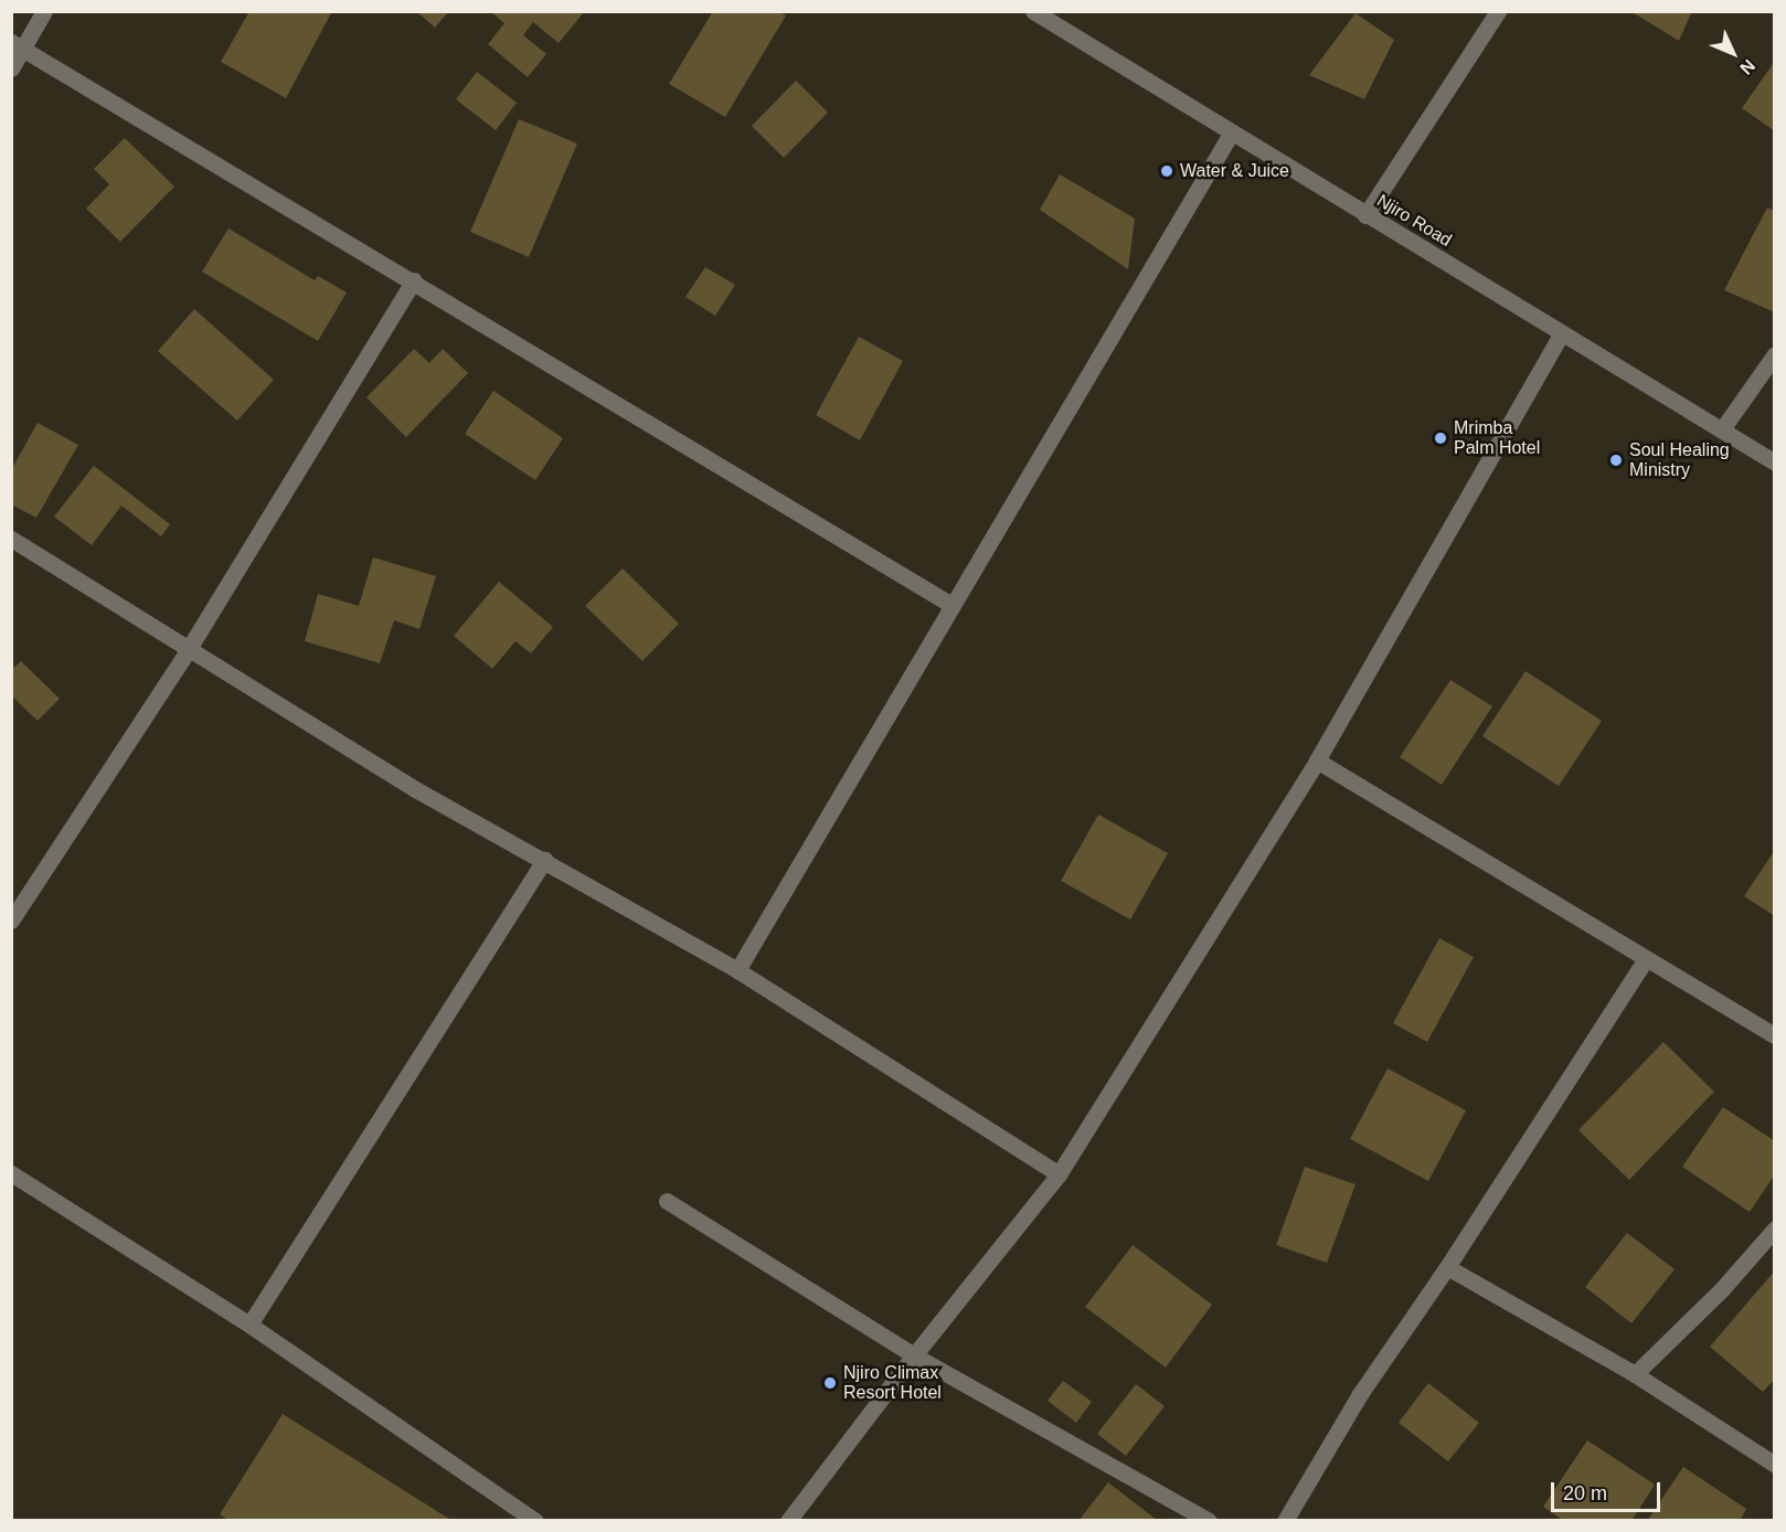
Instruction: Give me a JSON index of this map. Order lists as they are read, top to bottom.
{
  "streets": {
    "street": ["Njiro Road"]
  },
  "places": [
    "Water & Juice",
    "Mrimba Palm Hotel",
    "Soul Healing Ministry",
    "Njiro Climax Resort Hotel"
  ],
  "scale_bar": "20 m",
  "north": "bottom right"
}
